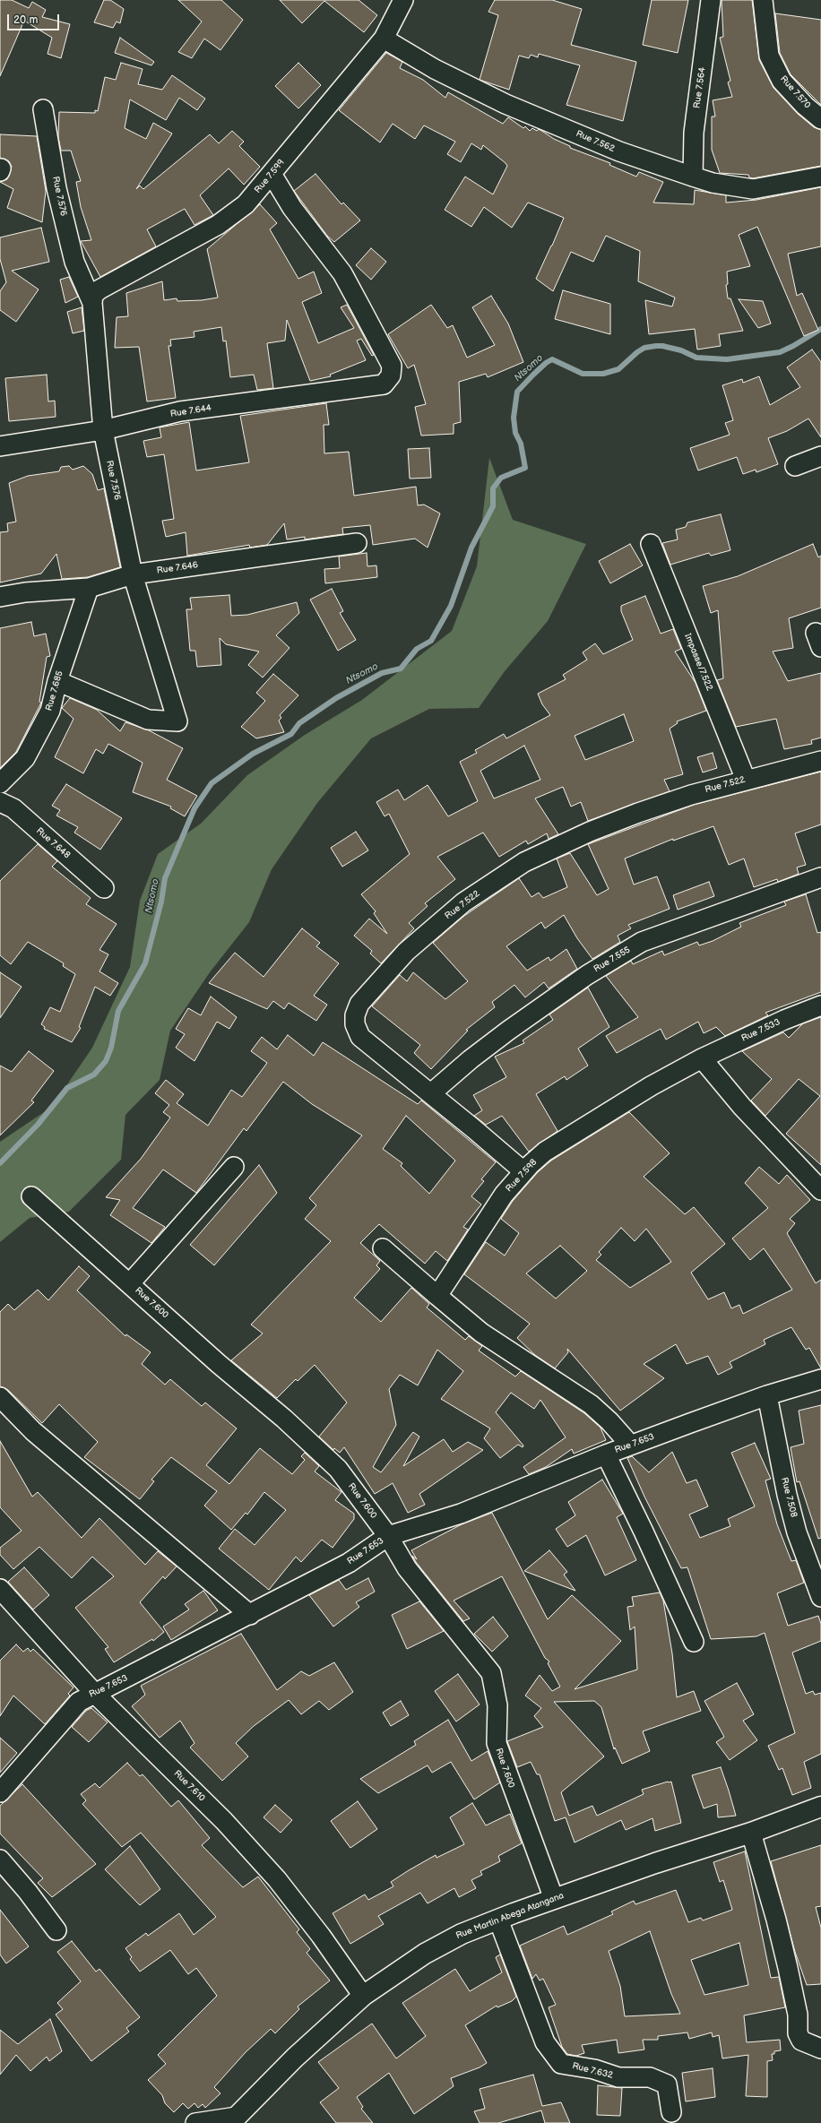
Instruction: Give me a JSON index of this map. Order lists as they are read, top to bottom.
{
  "streets": {
    "main road": ["Rue Martin Abega Atangana"],
    "street": [
      "Rue 7.564",
      "Rue 7.570",
      "Rue 7.562",
      "Rue 7.599",
      "Rue 7.576",
      "Rue 7.644",
      "Rue 7.646",
      "Impasse/7.522",
      "Rue 7.685",
      "Rue 7.522",
      "Rue 7.648",
      "Rue 7.555",
      "Rue 7.533",
      "Rue 7.598",
      "Rue 7.600",
      "Rue 7.653",
      "Rue 7.508",
      "Rue 7.610",
      "Rue 7.632"
    ]
  },
  "crossings": [
    ["Rue 7.564", "Rue 7.562"],
    ["Rue 7.562", "Rue 7.599"],
    ["Rue 7.599", "Rue 7.576"],
    ["Rue 7.599", "Rue 7.644"],
    ["Rue 7.576", "Rue 7.644"],
    ["Rue 7.576", "Rue 7.646"],
    ["Rue 7.576", "Rue 7.685"],
    ["Rue 7.646", "Rue 7.685"],
    ["Impasse/7.522", "Rue 7.522"],
    ["Rue 7.522", "Rue 7.555"],
    ["Rue 7.522", "Rue 7.598"],
    ["Rue 7.533", "Rue 7.598"],
    ["Rue 7.600", "Rue 7.653"],
    ["Rue 7.600", "Rue Martin Abega Atangana"],
    ["Rue 7.653", "Rue 7.508"],
    ["Rue 7.653", "Rue 7.610"],
    ["Rue 7.610", "Rue Martin Abega Atangana"],
    ["Rue Martin Abega Atangana", "Rue 7.632"]
  ],
  "water": ["Ntsomo"],
  "scale_bar": "20 m"
}
